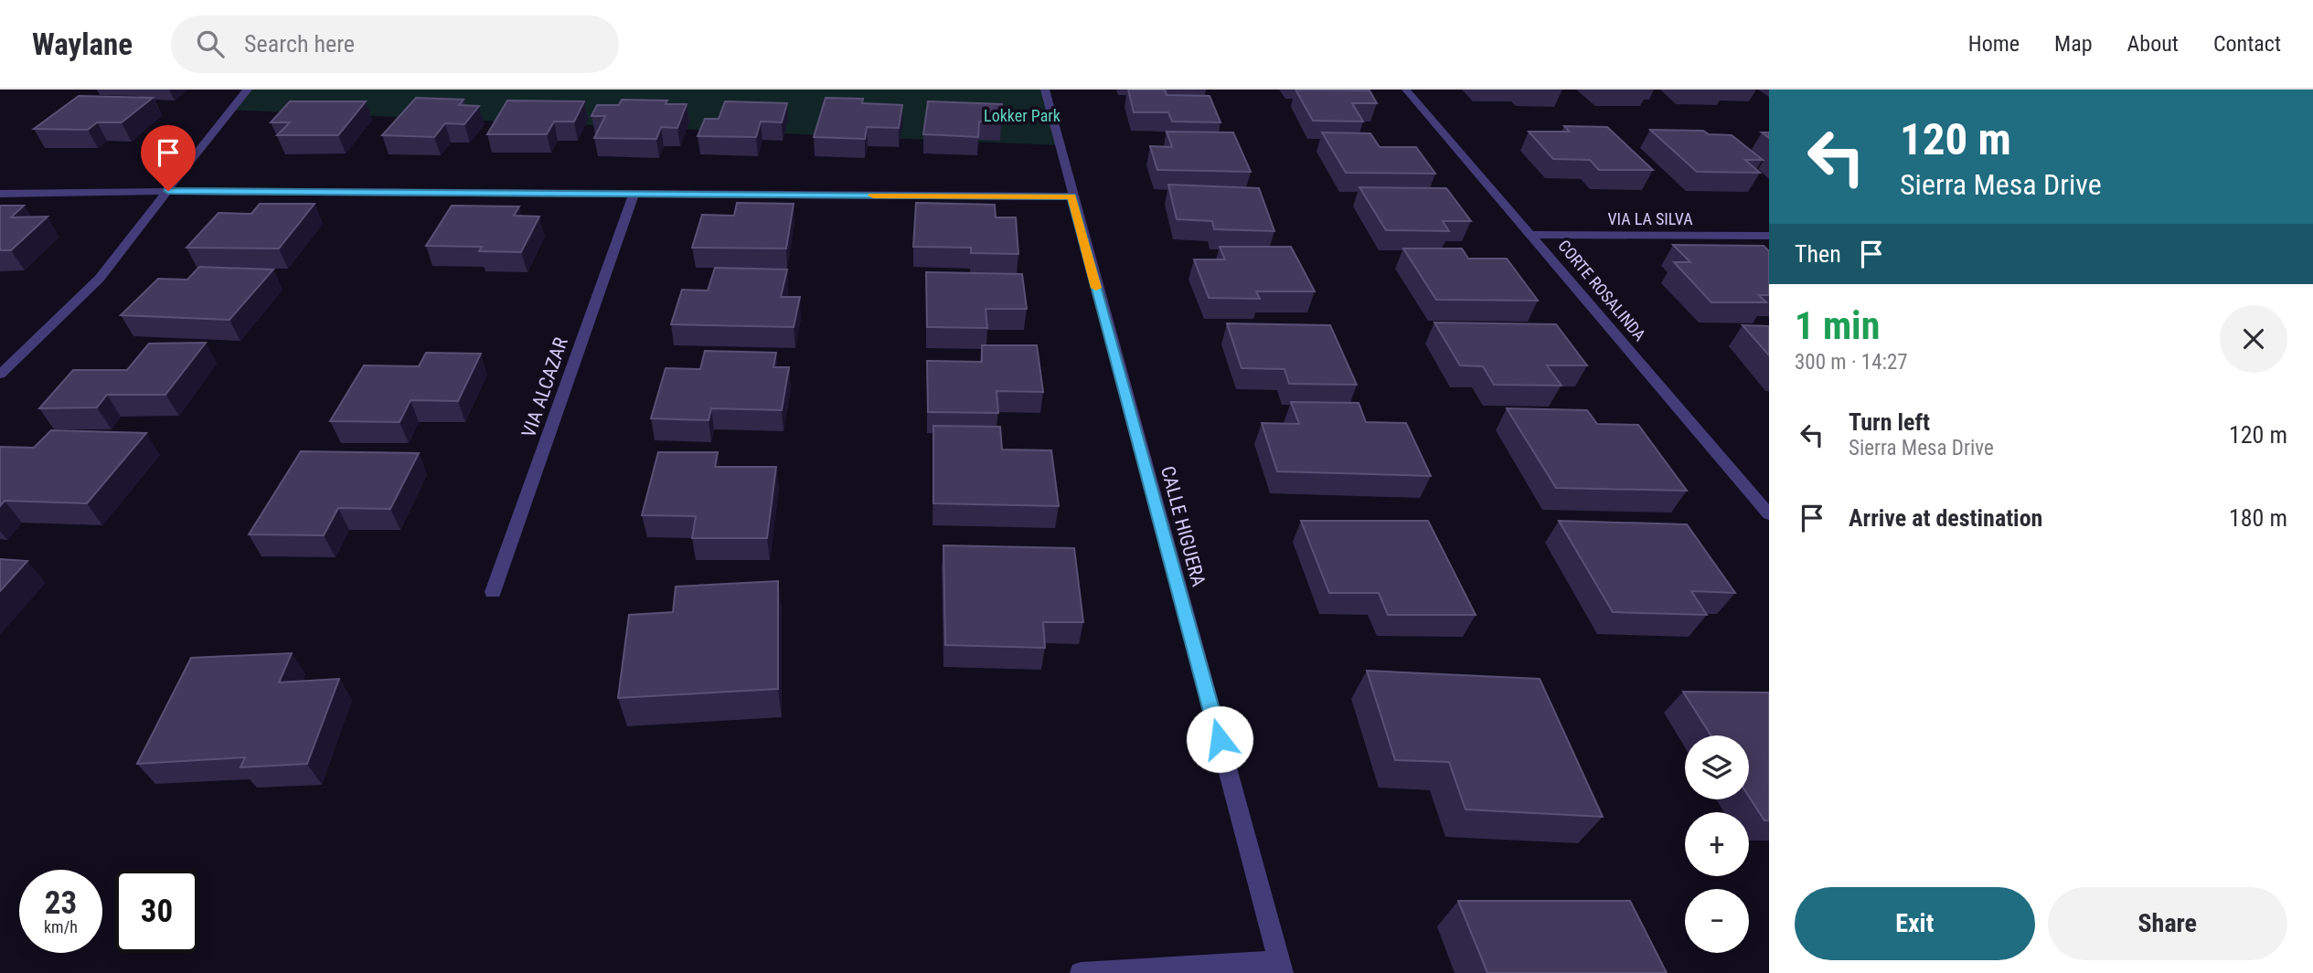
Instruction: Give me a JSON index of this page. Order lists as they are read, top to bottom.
{
  "streets": {
    "street": [
      "VIA LA SILVA",
      "CORTE ROSALINDA",
      "VIA ALCAZAR",
      "CALLE HIGUERA"
    ]
  },
  "crossings": [
    ["VIA LA SILVA", "CORTE ROSALINDA"]
  ],
  "parks": ["Lokker Park"],
  "page": {
    "header": "Waylane",
    "search": "Search here",
    "nav": [
      "Home",
      "Map",
      "About",
      "Contact"
    ],
    "turn": ["120 m", "Sierra Mesa Drive"],
    "then": "Then",
    "heading": ["1 min", "300 m · 14:27"],
    "list": [
      {
        "name": "Turn left",
        "note": "Sierra Mesa Drive",
        "value": "120 m"
      },
      {
        "name": "Arrive at destination",
        "value": "180 m"
      }
    ],
    "map_buttons": ["+", "−"],
    "speed": "23 km/h",
    "limit": "30",
    "buttons": ["Exit", "Share"]
  }
}
